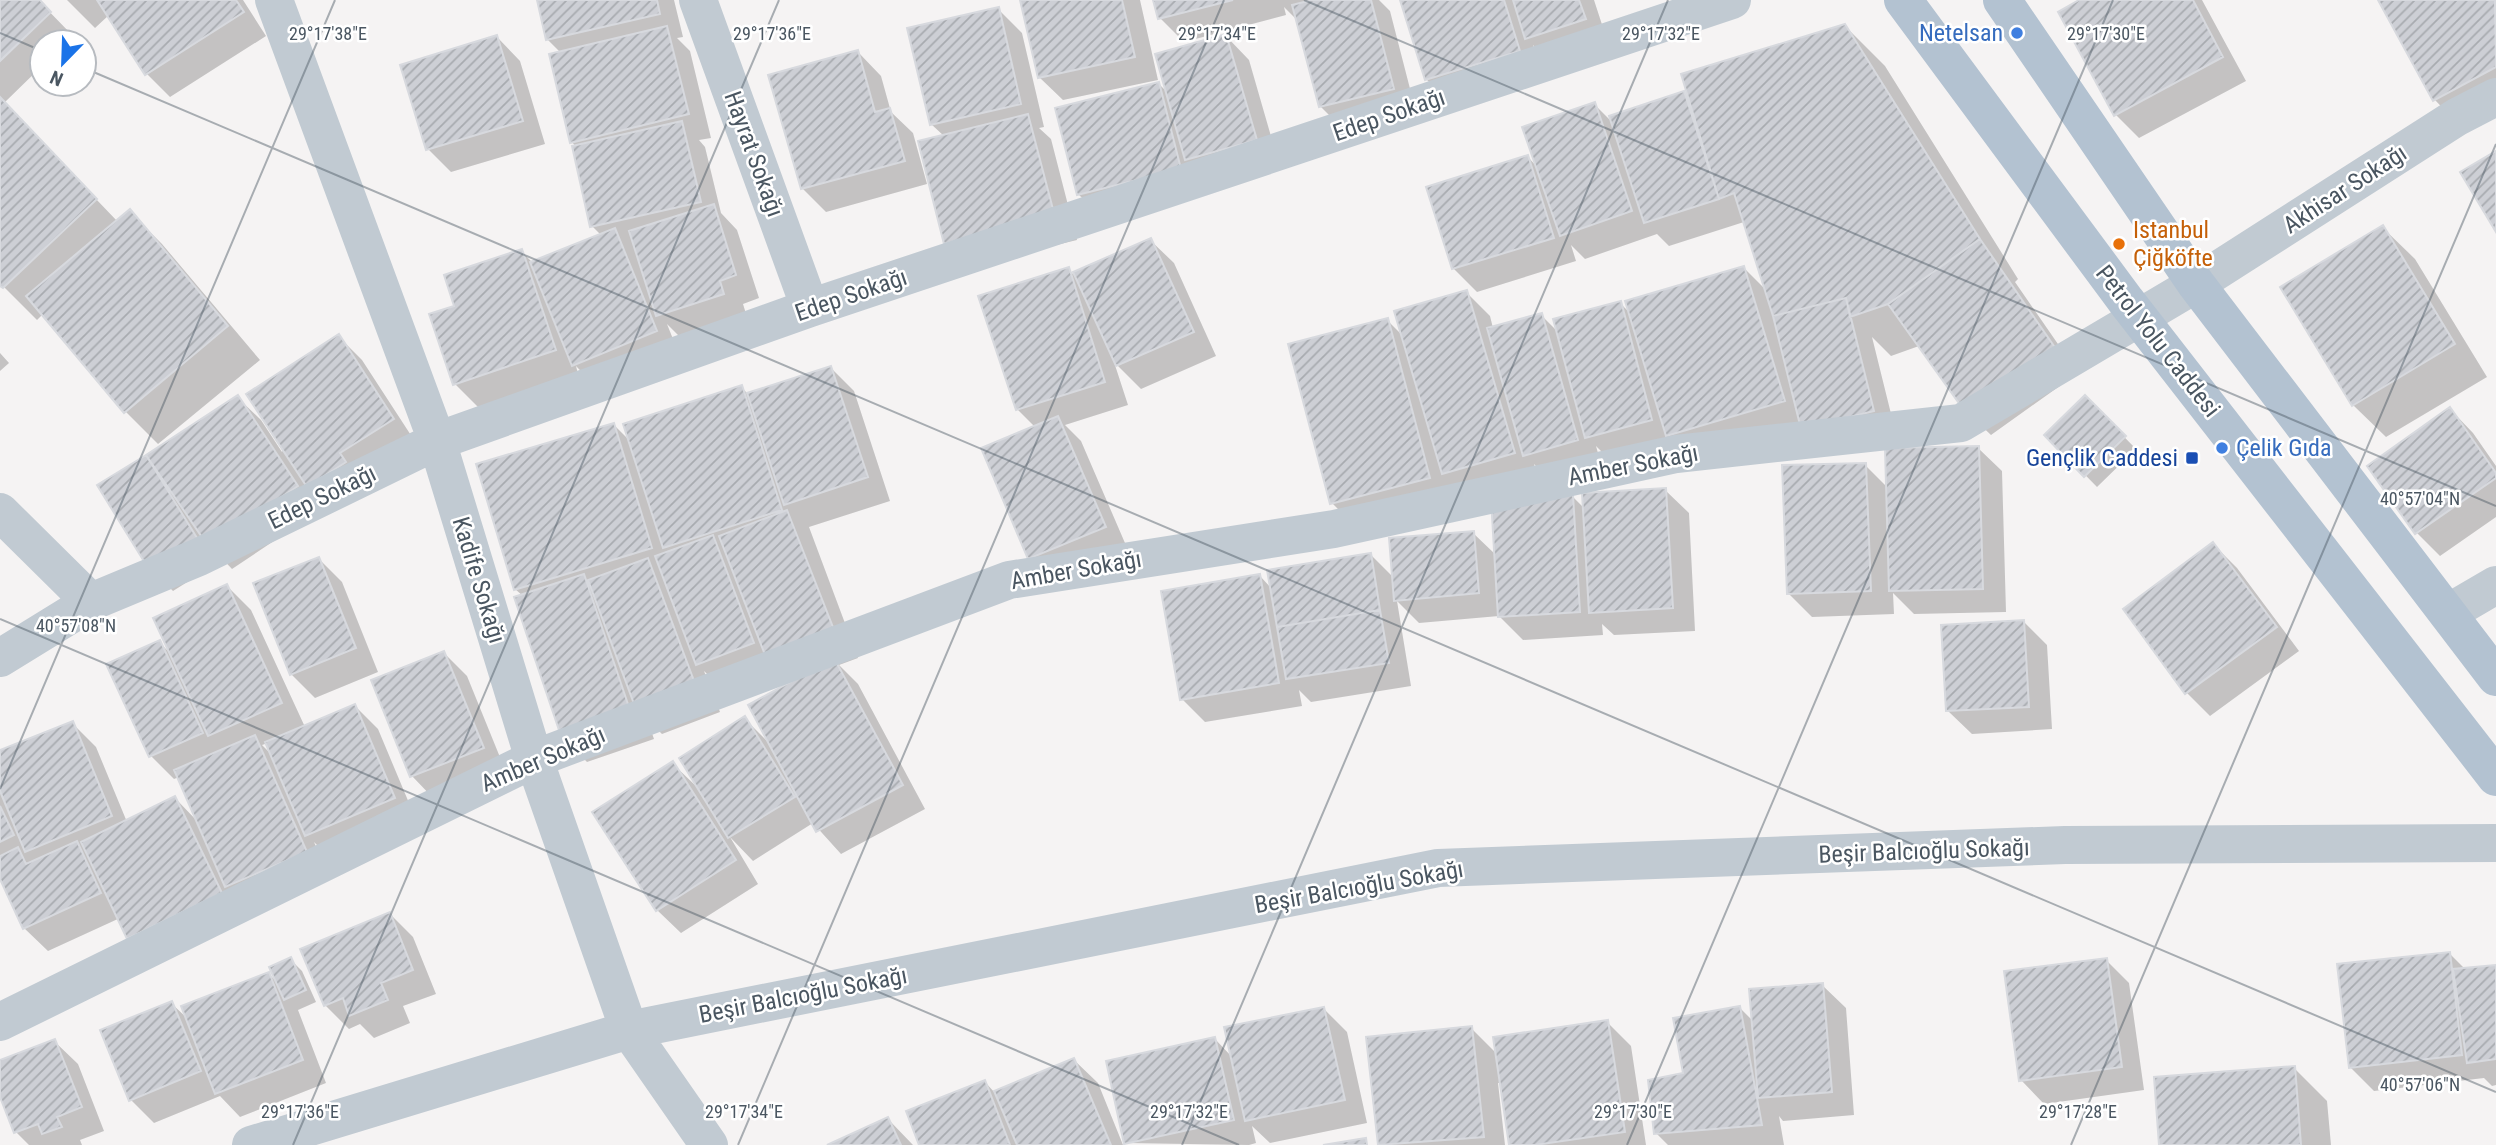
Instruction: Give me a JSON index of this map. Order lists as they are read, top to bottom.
{
  "streets": {
    "main road": ["Petrol Yolu Caddesi"],
    "street": [
      "Edep Sokağı",
      "Hayrat Sokağı",
      "Akhisar Sokağı",
      "Amber Sokağı",
      "Kadife Sokağı",
      "Beşir Balcıoğlu Sokağı"
    ]
  },
  "crossings": [
    ["Edep Sokağı", "Hayrat Sokağı"],
    ["Edep Sokağı", "Kadife Sokağı"],
    ["Akhisar Sokağı", "Amber Sokağı"],
    ["Petrol Yolu Caddesi", "Amber Sokağı"],
    ["Amber Sokağı", "Kadife Sokağı"],
    ["Kadife Sokağı", "Beşir Balcıoğlu Sokağı"]
  ],
  "places": {
    "other": ["Netelsan", "Istanbul Çiğköfte", "Çelik Gıda"],
    "transit": ["Gençlik Caddesi"]
  },
  "north": "bottom left",
  "coordinates": [
    "29°17'38\"E",
    "29°17'36\"E",
    "29°17'32\"E",
    "29°17'30\"E",
    "29°17'34\"E",
    "40°57'04\"N",
    "40°57'08\"N",
    "40°57'06\"N",
    "29°17'28\"E"
  ]
}
